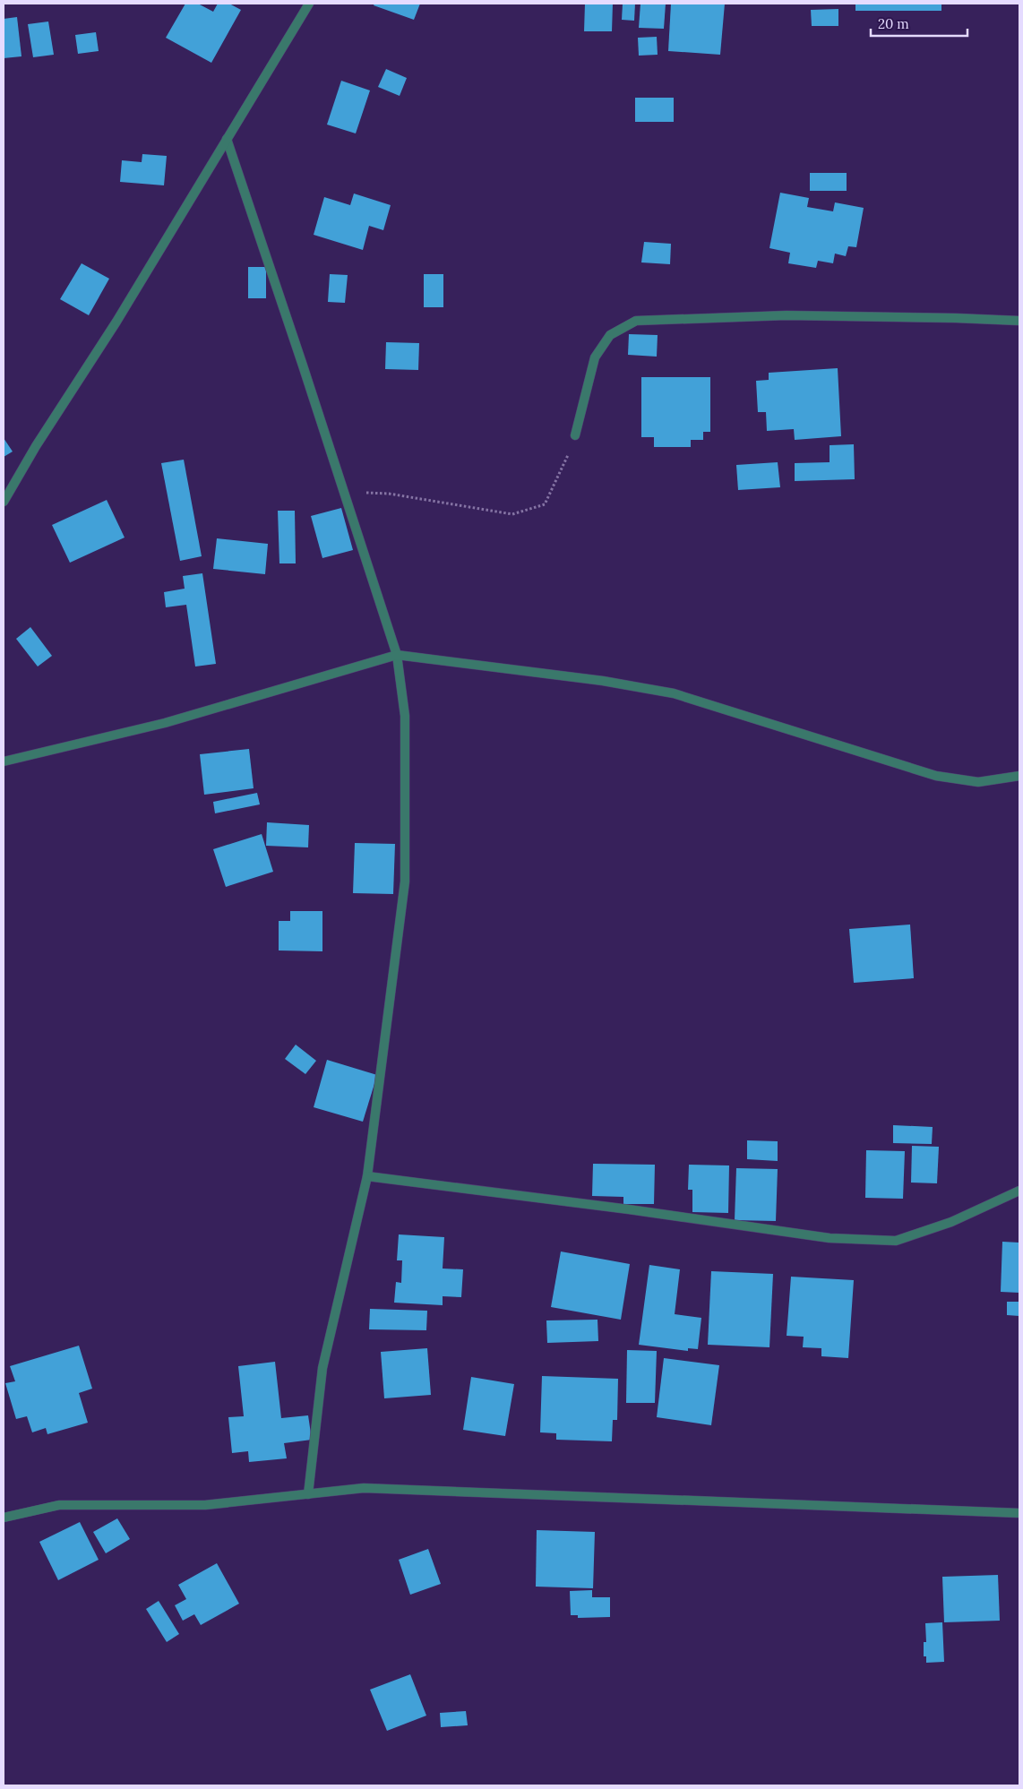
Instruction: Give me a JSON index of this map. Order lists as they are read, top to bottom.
{
  "scale_bar": "20 m"
}
